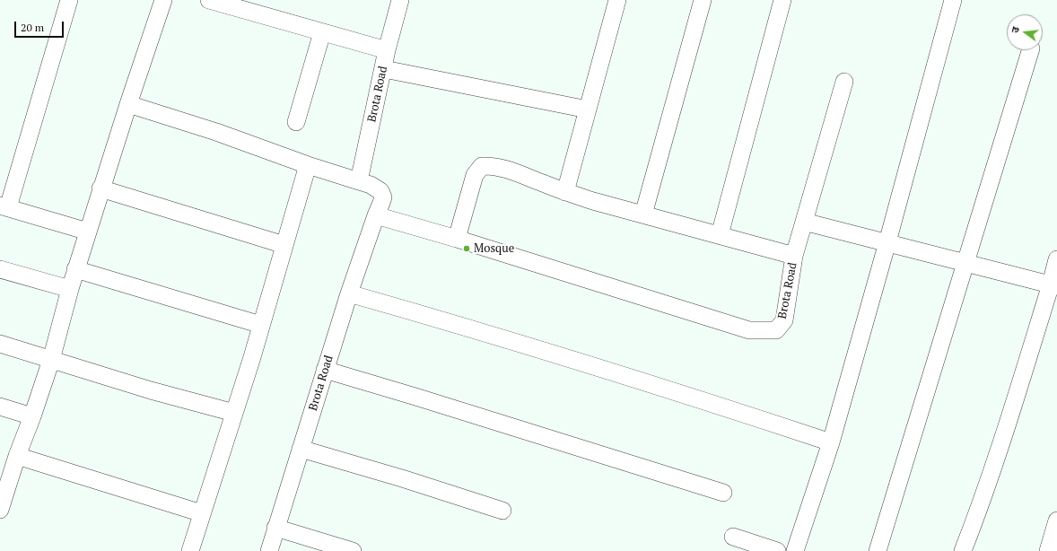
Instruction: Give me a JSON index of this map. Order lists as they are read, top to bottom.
{
  "streets": {
    "street": ["Brota Road"]
  },
  "places": ["Mosque"],
  "scale_bar": "20 m",
  "north": "left"
}
